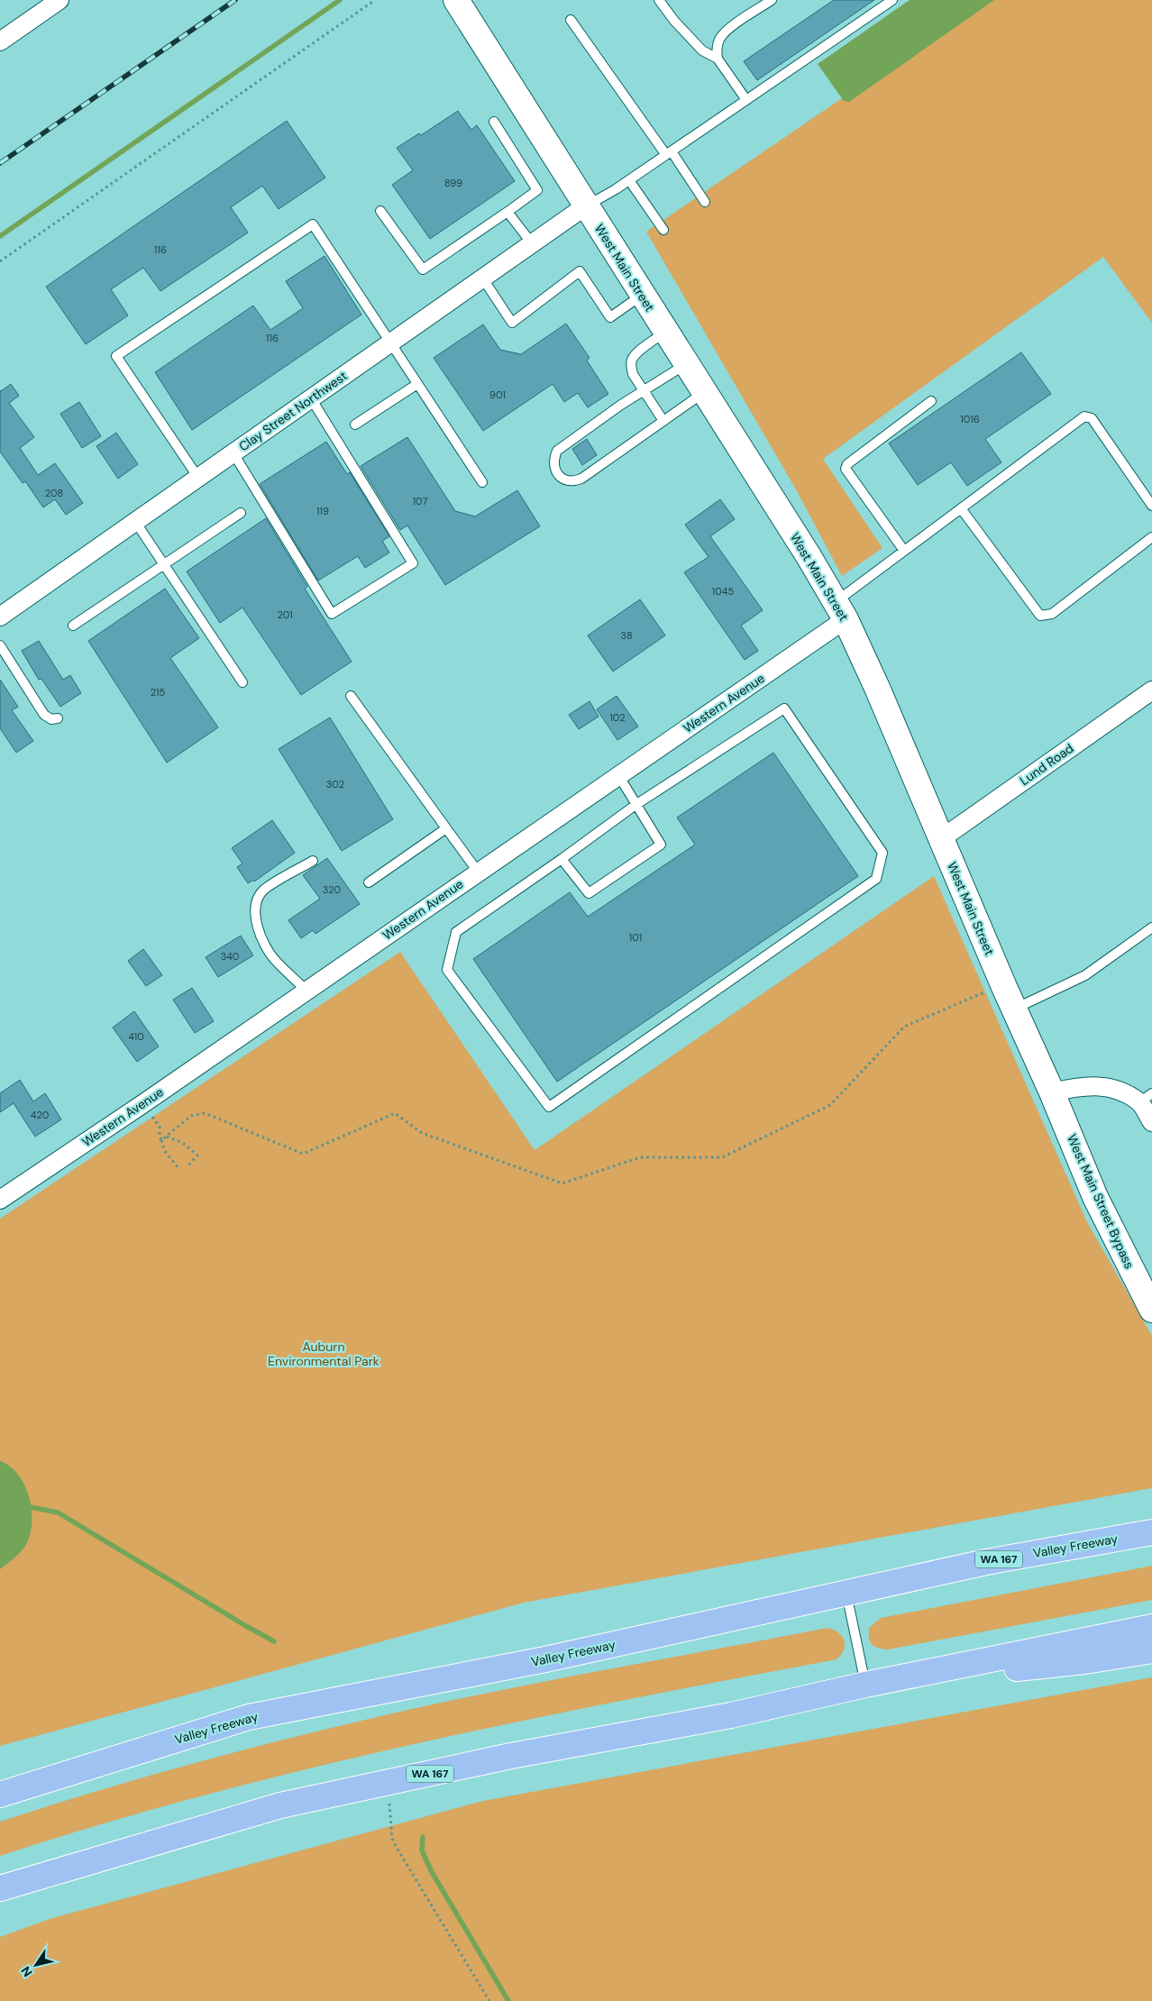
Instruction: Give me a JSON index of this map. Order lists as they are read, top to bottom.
{
  "streets": {
    "highway": ["Valley Freeway", "WA 167"],
    "main road": ["West Main Street", "West Main Street Bypass"],
    "street": ["Clay Street Northwest", "Western Avenue", "Lund Road"]
  },
  "crossings": [
    ["West Main Street", "Clay Street Northwest"],
    ["West Main Street", "Western Avenue"],
    ["West Main Street", "Lund Road"],
    ["West Main Street", "West Main Street Bypass"]
  ],
  "parks": ["Auburn Environmental Park"],
  "house_numbers": [
    "899",
    "116",
    "116",
    "901",
    "1016",
    "208",
    "107",
    "119",
    "1045",
    "201",
    "38",
    "215",
    "102",
    "302",
    "320",
    "101",
    "340",
    "410",
    "420"
  ],
  "north": "bottom left"
}
